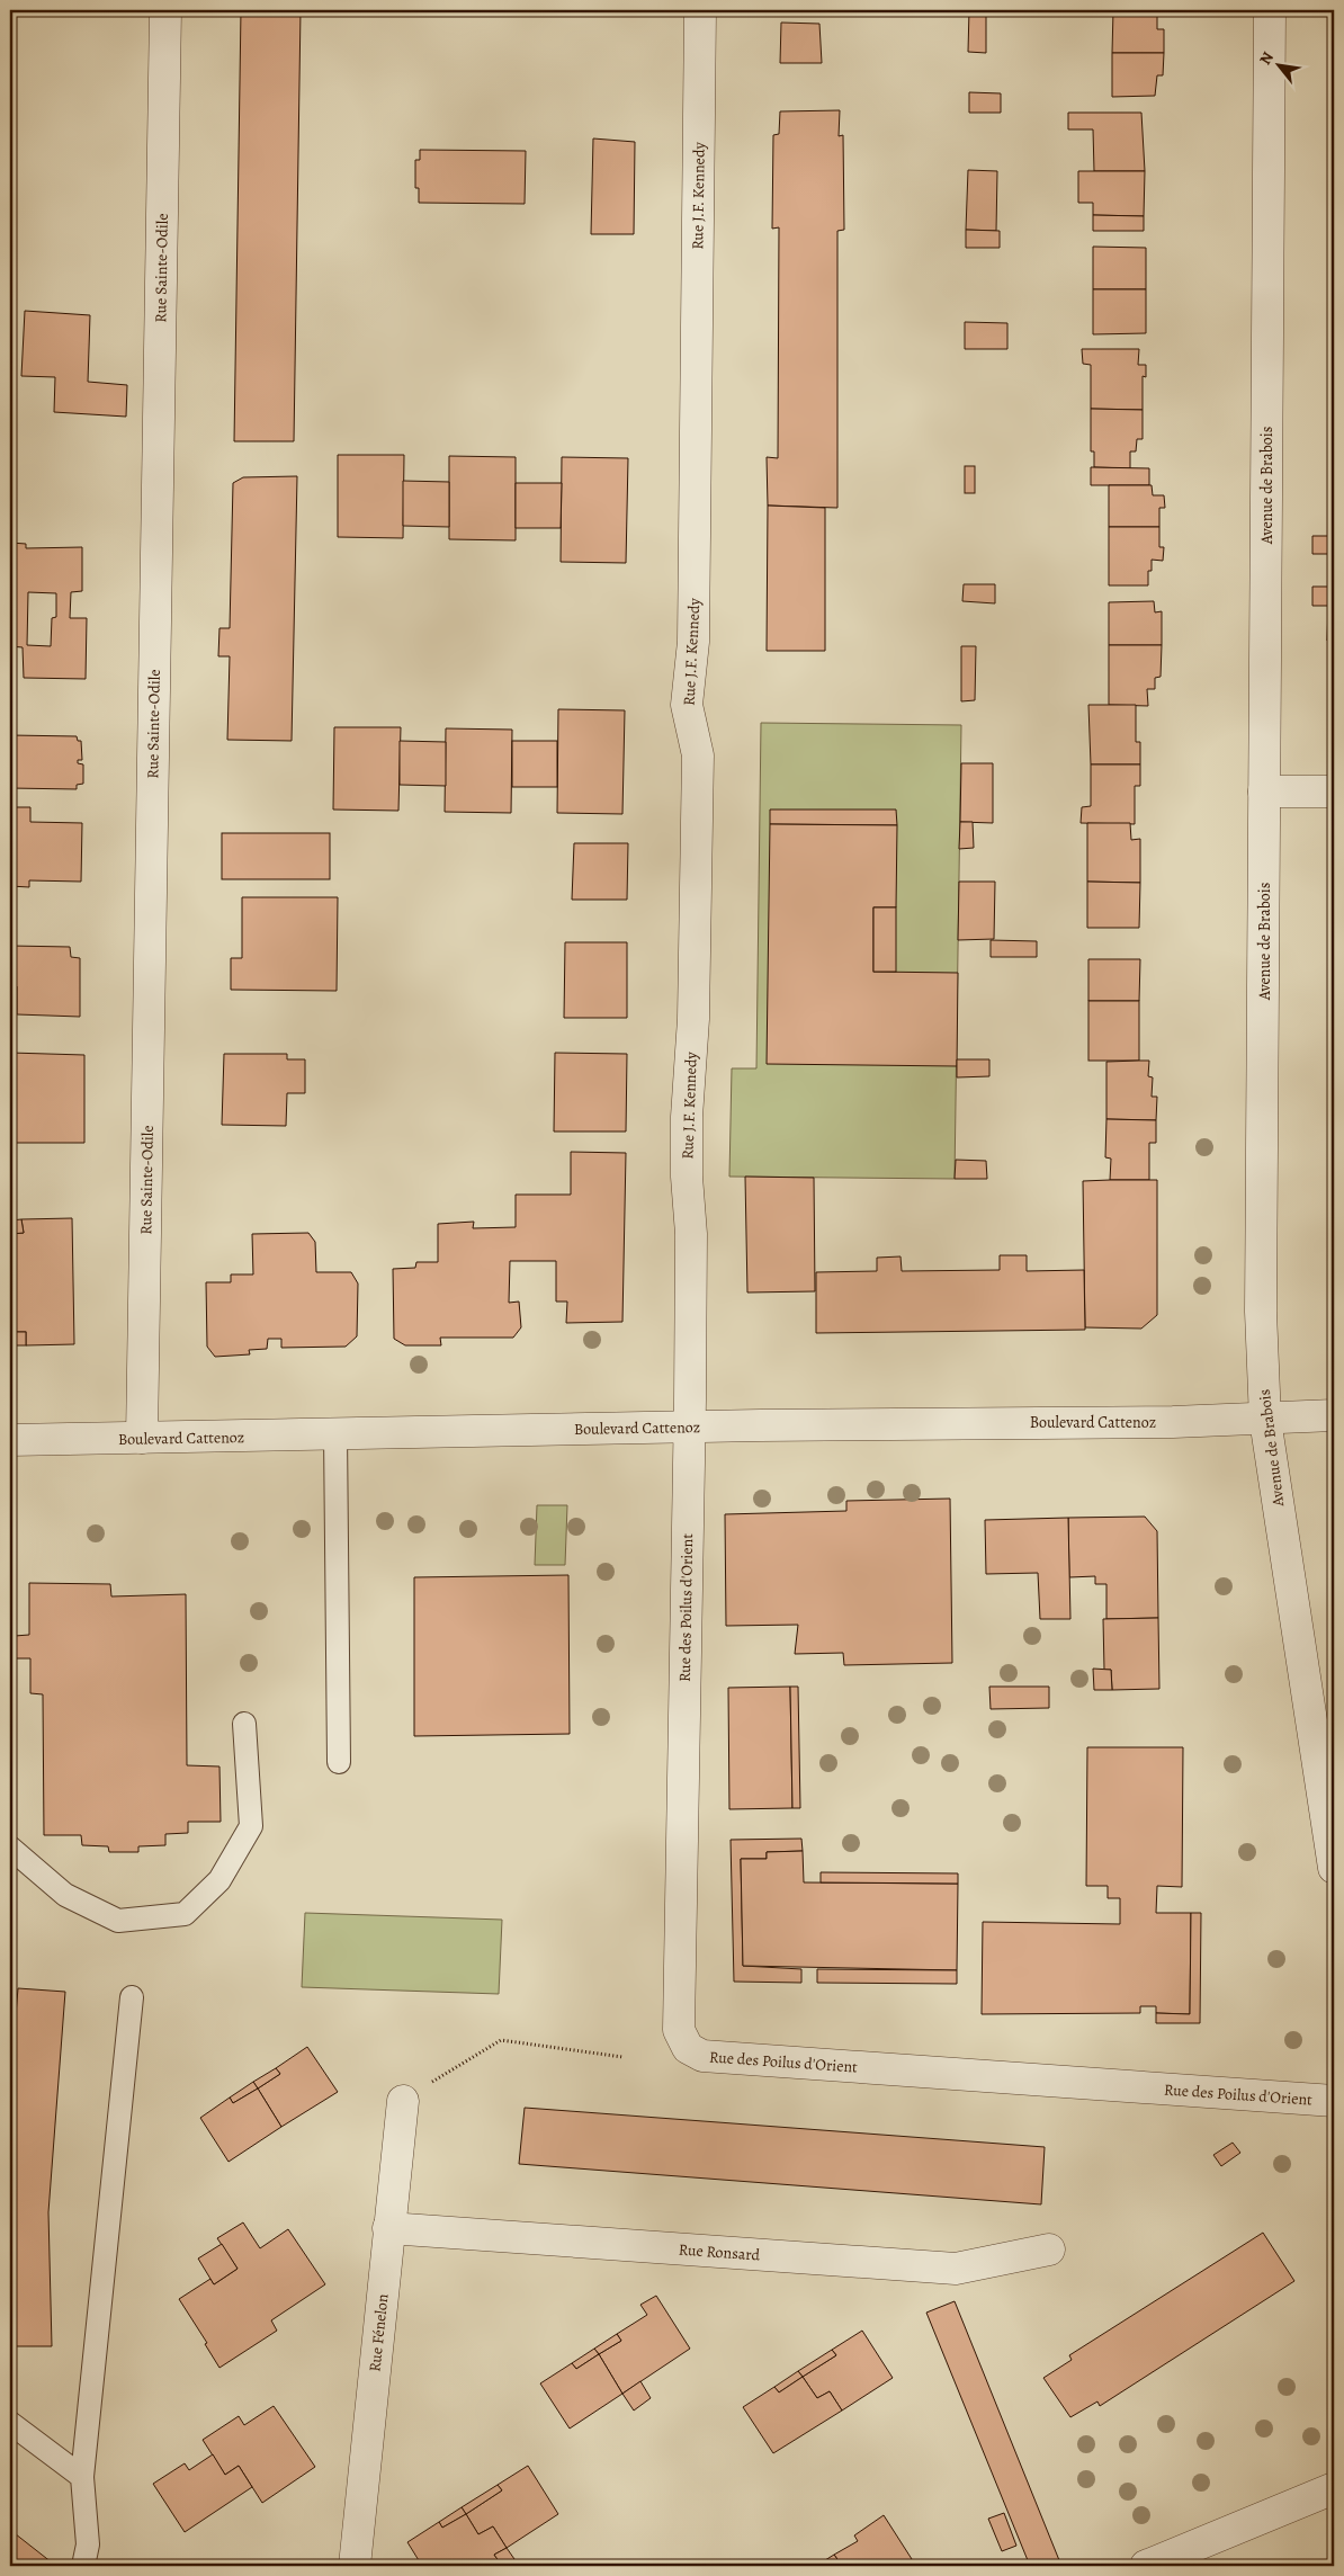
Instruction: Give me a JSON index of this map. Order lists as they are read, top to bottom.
{
  "streets": {
    "street": [
      "Rue J.F. Kennedy",
      "Rue Sainte-Odile",
      "Avenue de Brabois",
      "Boulevard Cattenoz",
      "Rue des Poilus d'Orient",
      "Rue Ronsard",
      "Rue Fénelon"
    ]
  },
  "crossings": [
    ["Rue J.F. Kennedy", "Boulevard Cattenoz"],
    ["Rue J.F. Kennedy", "Rue des Poilus d'Orient"],
    ["Rue Sainte-Odile", "Boulevard Cattenoz"],
    ["Avenue de Brabois", "Boulevard Cattenoz"],
    ["Boulevard Cattenoz", "Rue des Poilus d'Orient"],
    ["Rue Ronsard", "Rue Fénelon"]
  ],
  "north": "top left"
}
